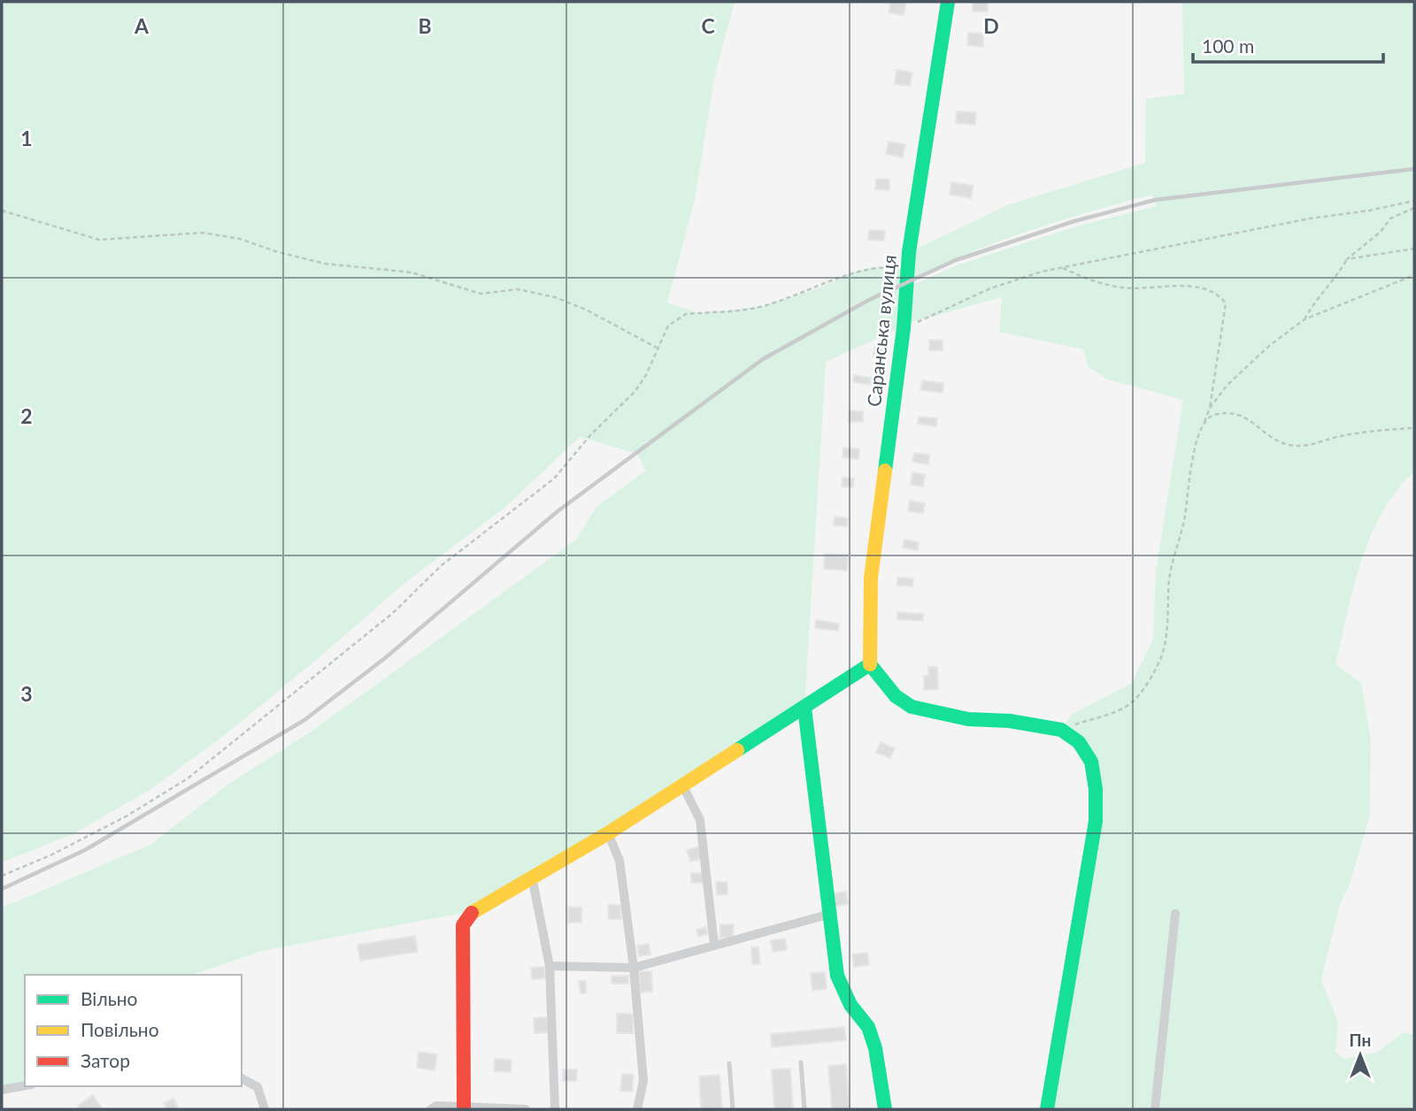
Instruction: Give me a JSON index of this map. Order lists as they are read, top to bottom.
{
  "streets": {
    "street": ["Саранська вулиця"]
  },
  "legend": ["Вільно", "Повільно", "Затор"],
  "scale_bar": "100 m",
  "north": "top",
  "grid": {
    "columns": [
      "A",
      "B",
      "C",
      "D"
    ],
    "rows": ["1", "2", "3"]
  }
}
